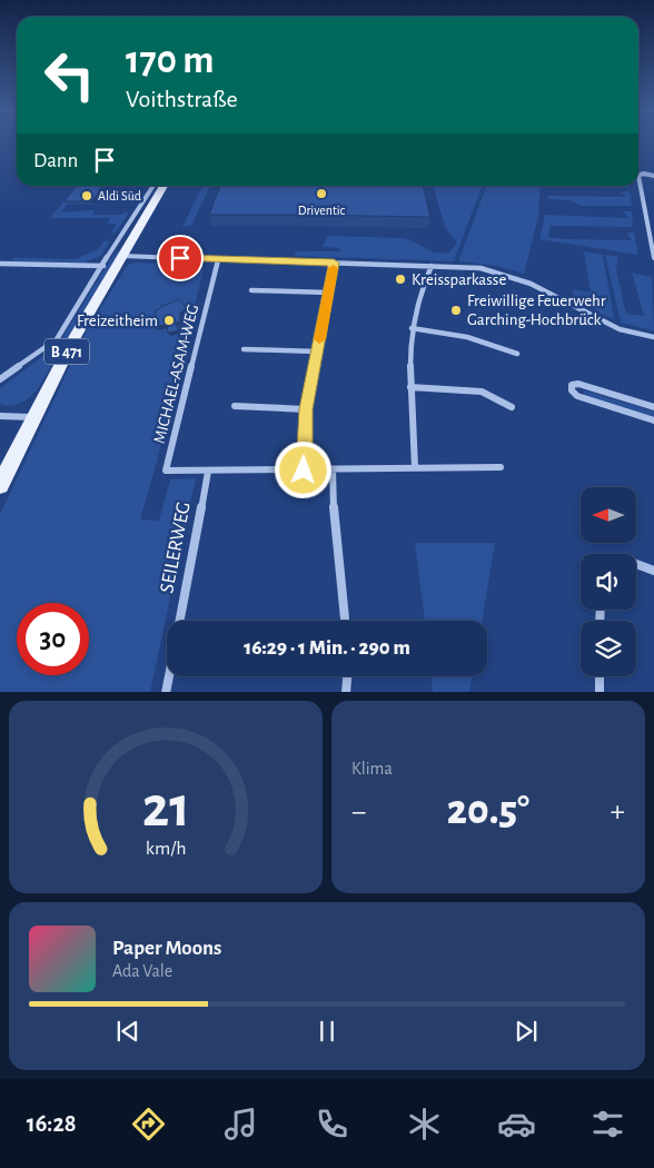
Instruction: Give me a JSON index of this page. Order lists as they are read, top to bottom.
{
  "streets": {
    "main road": ["B 471"],
    "street": ["MICHAEL-ASAM-WEG", "SEILERWEG"]
  },
  "crossings": [
    ["MICHAEL-ASAM-WEG", "SEILERWEG"]
  ],
  "places": [
    "Driventic",
    "Aldi Süd",
    "Kreissparkasse",
    "Freiwillige Feuerwehr Garching-Hochbrück",
    "Freizeitheim"
  ],
  "north": "left",
  "page": {
    "turn": ["170 m", "Voithstraße"],
    "then": "Dann",
    "limit": "30",
    "trip": "16:29 · 1 Min. · 290 m",
    "tile": "Klima",
    "heat": ["−", "20.5°", "+"],
    "song": ["Paper Moons", "Ada Vale"],
    "tabs": "16:28",
    "gauge": ["21", "km/h"]
  }
}
